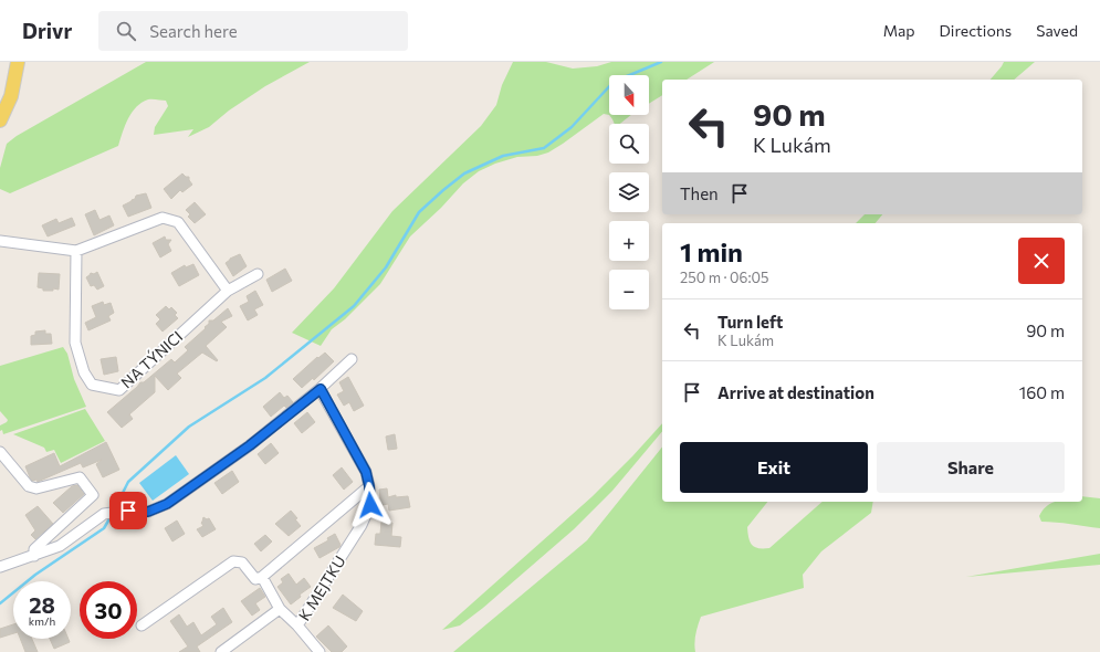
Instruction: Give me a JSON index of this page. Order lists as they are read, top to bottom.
{
  "streets": {
    "street": ["NA TÝNICI", "K MEJTKU"]
  },
  "north": "bottom",
  "page": {
    "header": "Drivr",
    "search": "Search here",
    "nav": ["Map", "Directions", "Saved"],
    "map_buttons": ["+", "−"],
    "turn": ["90 m", "K Lukám"],
    "then": "Then",
    "heading": ["1 min", "250 m · 06:05"],
    "list": [
      {
        "name": "Turn left",
        "note": "K Lukám",
        "value": "90 m"
      },
      {
        "name": "Arrive at destination",
        "value": "160 m"
      }
    ],
    "buttons": ["Exit", "Share"],
    "speed": "28 km/h",
    "limit": "30"
  }
}
